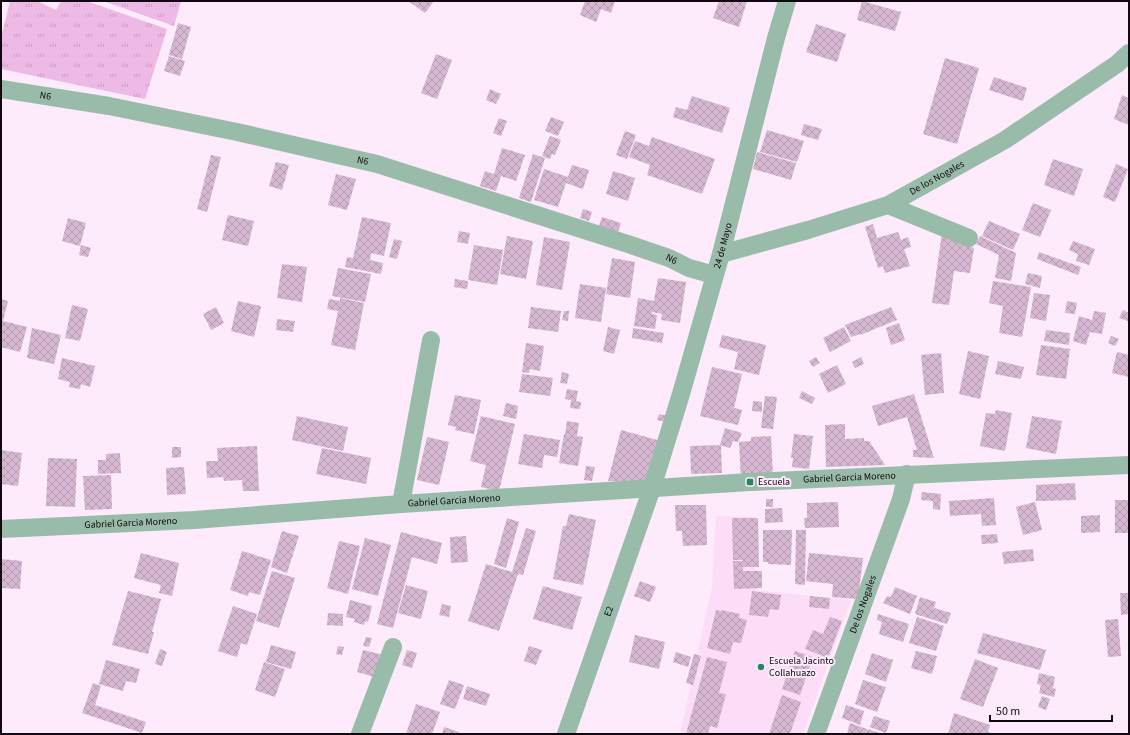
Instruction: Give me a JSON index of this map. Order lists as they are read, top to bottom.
{
  "streets": {
    "street": [
      "N6",
      "De los Nogales",
      "24 de Mayo",
      "Gabriel Garcia Moreno",
      "E2"
    ]
  },
  "crossings": [
    ["N6", "24 de Mayo"],
    ["De los Nogales", "24 de Mayo"],
    ["De los Nogales", "Gabriel Garcia Moreno"],
    ["24 de Mayo", "Gabriel Garcia Moreno"],
    ["24 de Mayo", "E2"],
    ["Gabriel Garcia Moreno", "E2"]
  ],
  "places": {
    "transit": ["Escuela"],
    "other": ["Escuela Jacinto Collahuazo"]
  },
  "scale_bar": "50 m"
}
